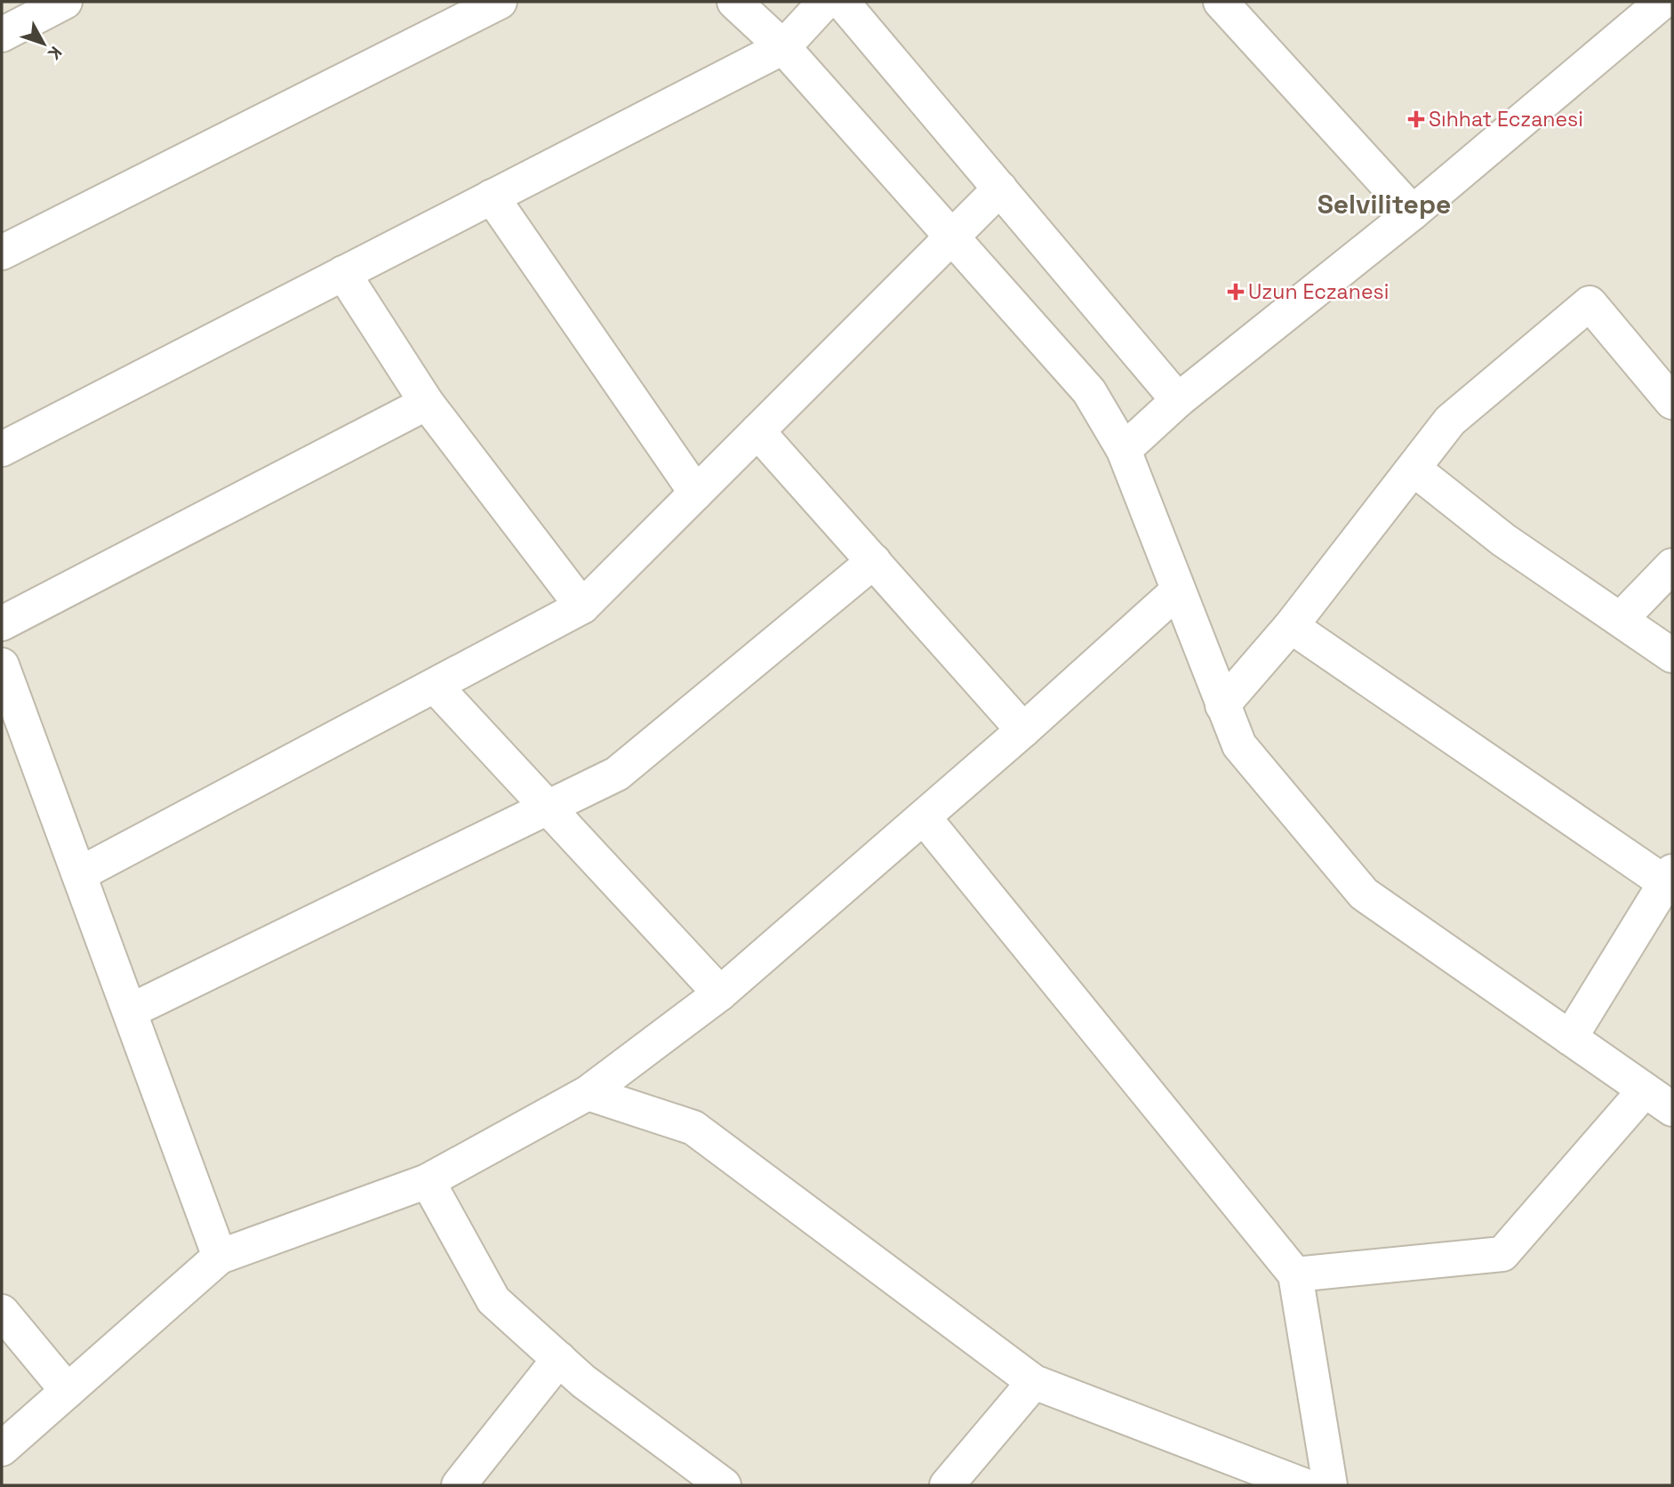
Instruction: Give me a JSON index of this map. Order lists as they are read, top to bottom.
{
  "districts": ["Selvilitepe"],
  "places": {
    "health": ["Sıhhat Eczanesi", "Uzun Eczanesi"]
  },
  "north": "bottom right"
}
